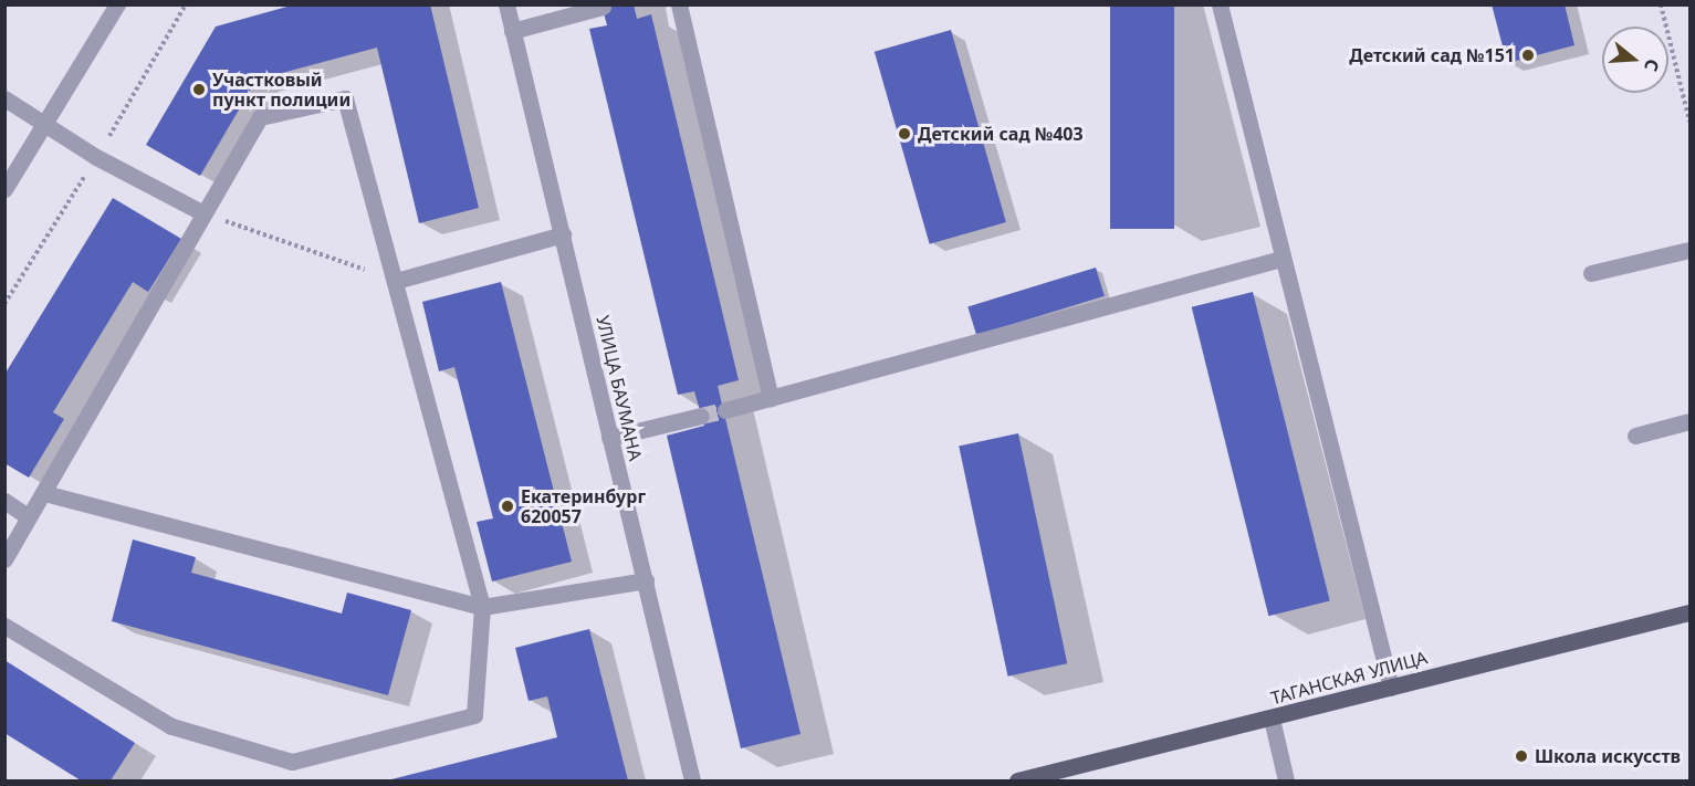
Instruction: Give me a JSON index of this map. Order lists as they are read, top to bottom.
{
  "streets": {
    "main road": ["ТАГАНСКАЯ УЛИЦА"],
    "street": ["УЛИЦА БАУМАНА"]
  },
  "places": [
    "Детский сад №151",
    "Участковый пункт полиции",
    "Детский сад №403",
    "Екатеринбург 620057",
    "Школа искусств"
  ],
  "north": "right"
}
